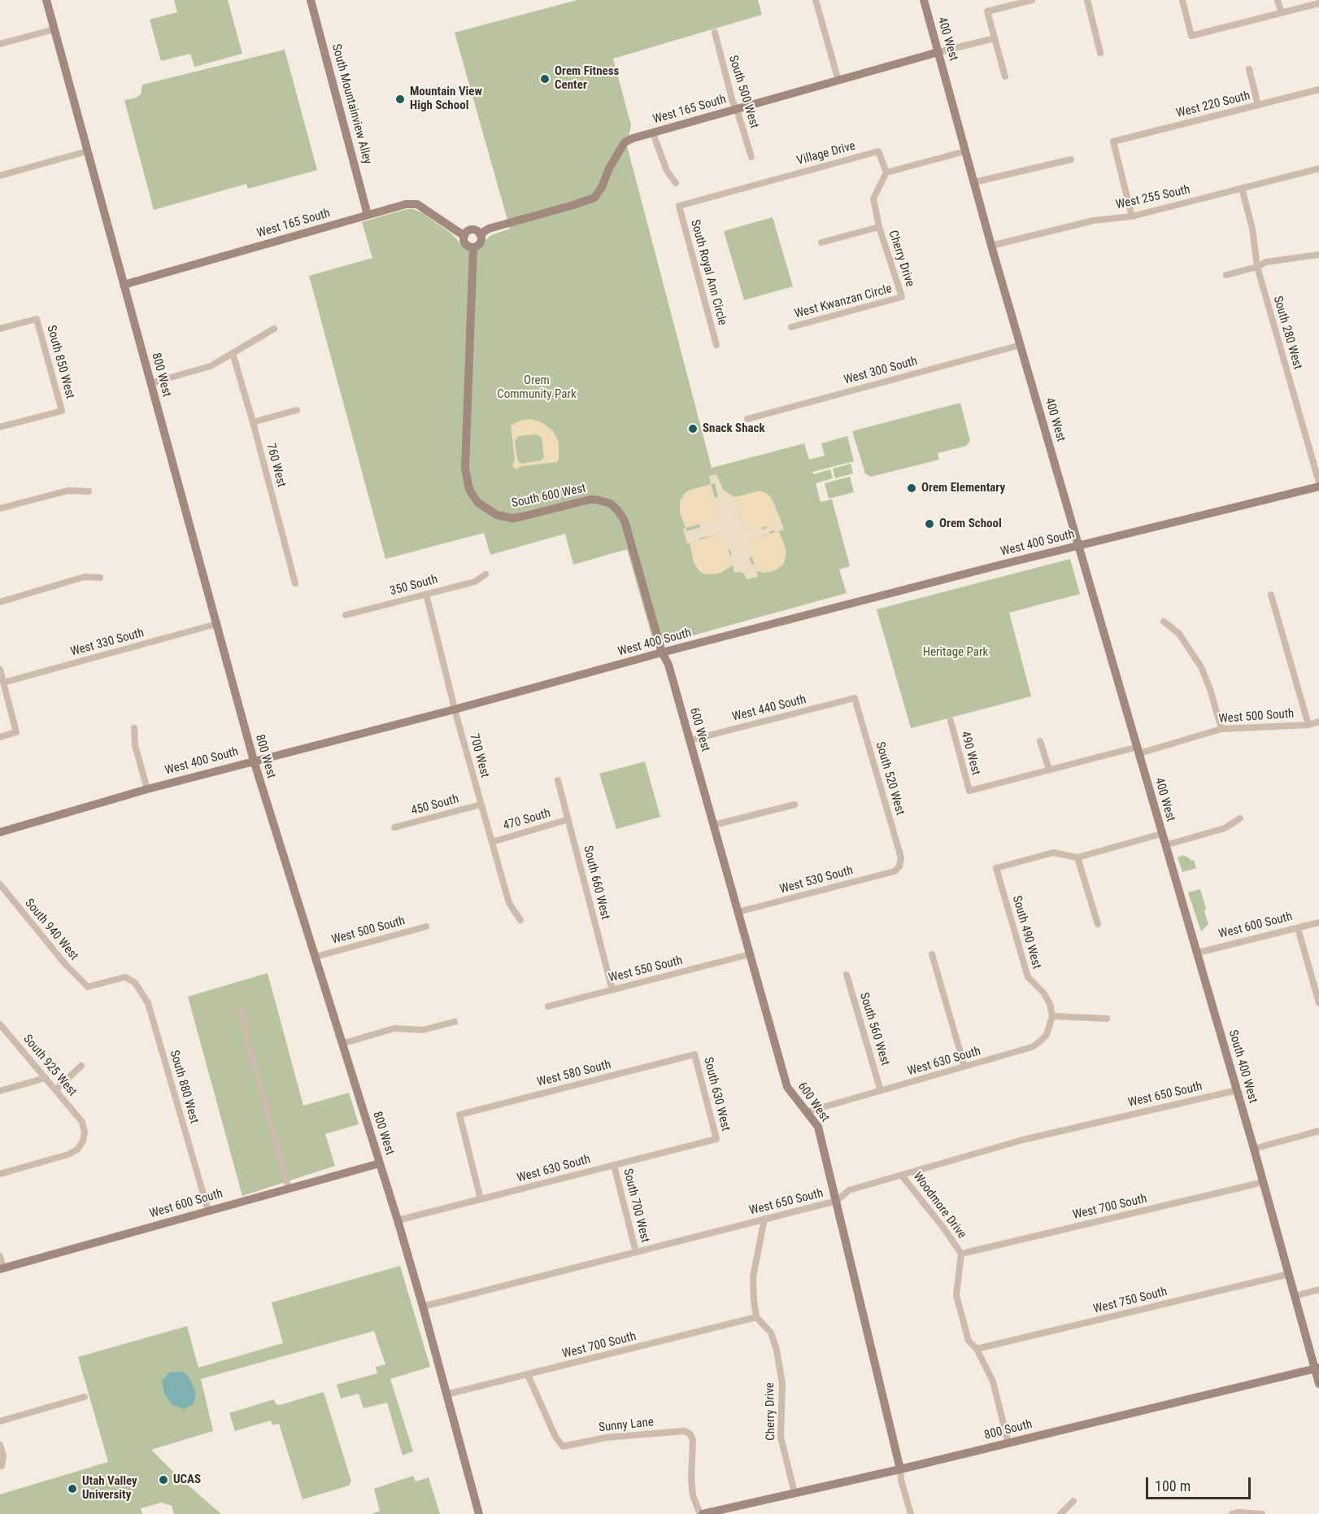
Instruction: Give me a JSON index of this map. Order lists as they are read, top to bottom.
{
  "streets": {
    "street": [
      "400 West",
      "South 500 West",
      "South Mountainview Alley",
      "West 220 South",
      "West 165 South",
      "Village Drive",
      "West 255 South",
      "Cherry Drive",
      "South Royal Ann Circle",
      "West Kwanzan Circle",
      "South 280 West",
      "South 850 West",
      "West 300 South",
      "800 West",
      "760 West",
      "South 600 West",
      "West 400 South",
      "350 South",
      "West 330 South",
      "West 440 South",
      "West 500 South",
      "600 West",
      "490 West",
      "700 West",
      "South 520 West",
      "450 South",
      "470 South",
      "West 530 South",
      "South 660 West",
      "West 600 South",
      "South 940 West",
      "South 490 West",
      "West 550 South",
      "South 560 West",
      "West 630 South",
      "South 925 West",
      "South 400 West",
      "West 580 South",
      "South 880 West",
      "South 630 West",
      "West 650 South",
      "South 700 West",
      "Woodmore Drive",
      "West 700 South",
      "West 750 South",
      "Sunny Lane",
      "800 South"
    ]
  },
  "crossings": [
    ["400 West", "West 165 South"],
    ["400 West", "West 255 South"],
    ["400 West", "West 300 South"],
    ["400 West", "West 400 South"],
    ["400 West", "West 500 South"],
    ["400 West", "South 400 West"],
    ["South 500 West", "West 165 South"],
    ["South Mountainview Alley", "West 165 South"],
    ["West 220 South", "West 255 South"],
    ["West 165 South", "800 West"],
    ["West 165 South", "South 600 West"],
    ["Village Drive", "Cherry Drive"],
    ["Village Drive", "South Royal Ann Circle"],
    ["West 255 South", "South 280 West"],
    ["Cherry Drive", "West Kwanzan Circle"],
    ["Cherry Drive", "West 700 South"],
    ["Cherry Drive", "800 South"],
    ["800 West", "West 400 South"],
    ["800 West", "West 330 South"],
    ["800 West", "West 500 South"],
    ["800 West", "West 600 South"],
    ["800 West", "West 630 South"],
    ["800 West", "West 650 South"],
    ["800 West", "West 700 South"],
    ["South 600 West", "West 400 South"],
    ["South 600 West", "600 West"],
    ["West 400 South", "600 West"],
    ["West 400 South", "700 West"],
    ["350 South", "700 West"],
    ["West 440 South", "600 West"],
    ["West 440 South", "South 520 West"],
    ["West 500 South", "490 West"],
    ["600 West", "West 530 South"],
    ["600 West", "West 550 South"],
    ["600 West", "West 630 South"],
    ["600 West", "West 650 South"],
    ["600 West", "800 South"],
    ["700 West", "450 South"],
    ["700 West", "470 South"],
    ["South 520 West", "West 530 South"],
    ["470 South", "South 660 West"],
    ["South 660 West", "West 550 South"],
    ["West 600 South", "South 400 West"],
    ["West 600 South", "South 880 West"],
    ["South 940 West", "South 880 West"],
    ["South 490 West", "West 630 South"],
    ["South 560 West", "West 630 South"],
    ["West 630 South", "West 580 South"],
    ["West 630 South", "South 630 West"],
    ["West 630 South", "South 700 West"],
    ["South 400 West", "West 650 South"],
    ["South 400 West", "West 700 South"],
    ["South 400 West", "West 750 South"],
    ["West 580 South", "South 630 West"],
    ["West 650 South", "South 700 West"],
    ["West 650 South", "Woodmore Drive"],
    ["Woodmore Drive", "West 700 South"],
    ["Woodmore Drive", "West 750 South"],
    ["Woodmore Drive", "800 South"],
    ["West 700 South", "Sunny Lane"],
    ["Sunny Lane", "800 South"]
  ],
  "parks": ["Orem Community Park", "Heritage Park"],
  "places": [
    "Orem Fitness Center",
    "Mountain View High School",
    "Snack Shack",
    "Orem Elementary",
    "Orem School",
    "UCAS",
    "Utah Valley University"
  ],
  "scale_bar": "100 m"
}
